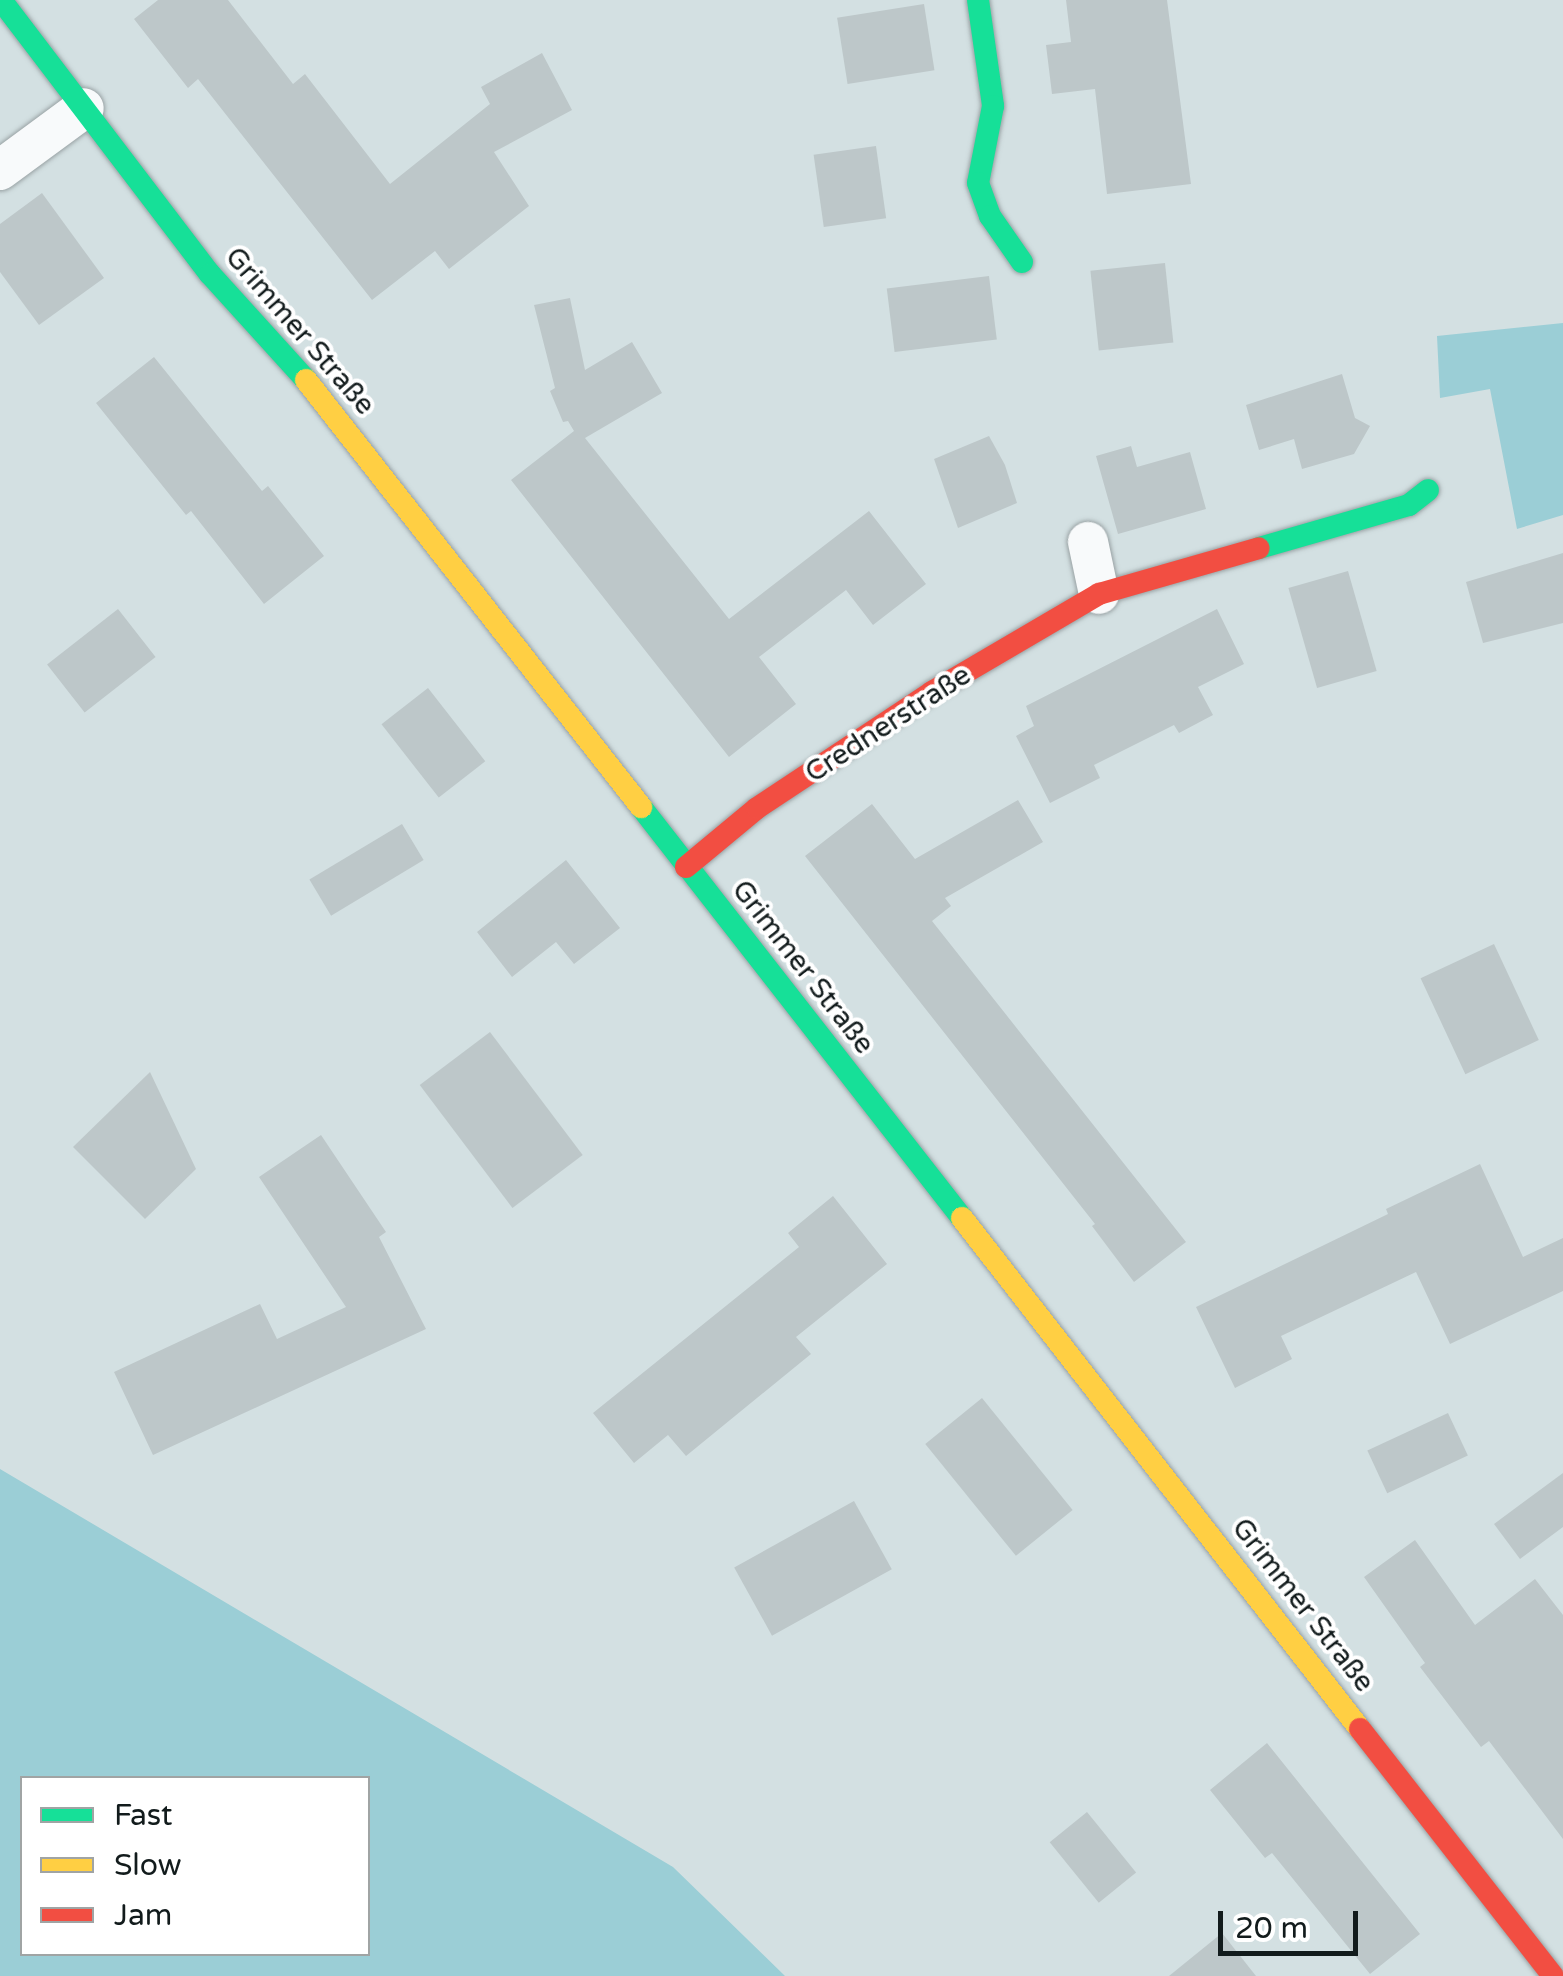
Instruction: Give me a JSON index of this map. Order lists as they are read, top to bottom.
{
  "streets": {
    "main road": ["Grimmer Straße", "Crednerstraße"]
  },
  "crossings": [
    ["Grimmer Straße", "Crednerstraße"]
  ],
  "legend": ["Fast", "Slow", "Jam"],
  "scale_bar": "20 m"
}
